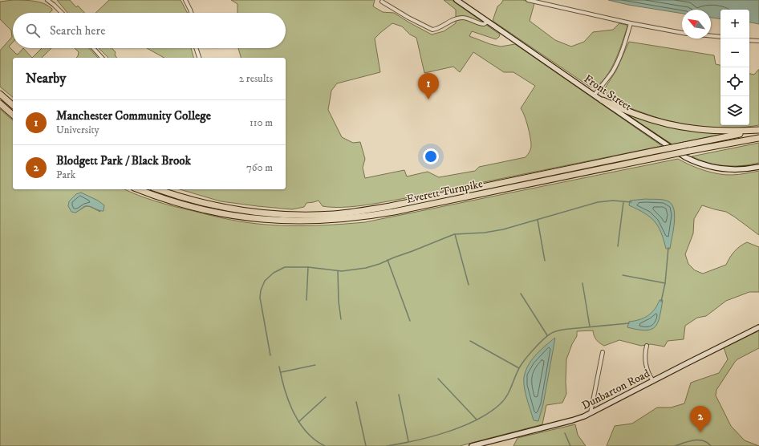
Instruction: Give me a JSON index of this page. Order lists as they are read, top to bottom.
{
  "streets": {
    "highway": ["Everett Turnpike"],
    "main road": ["Front Street", "Dunbarton Road"]
  },
  "north": "top left",
  "page": {
    "map_buttons": ["+", "−"],
    "search": "Search here",
    "heading": ["Nearby", "2 results"],
    "pins": ["1", "2"],
    "list": [
      {
        "mark": "1",
        "name": "Manchester Community College",
        "note": "University",
        "value": "110 m"
      },
      {
        "mark": "2",
        "name": "Blodgett Park / Black Brook",
        "note": "Park",
        "value": "760 m"
      }
    ]
  }
}
